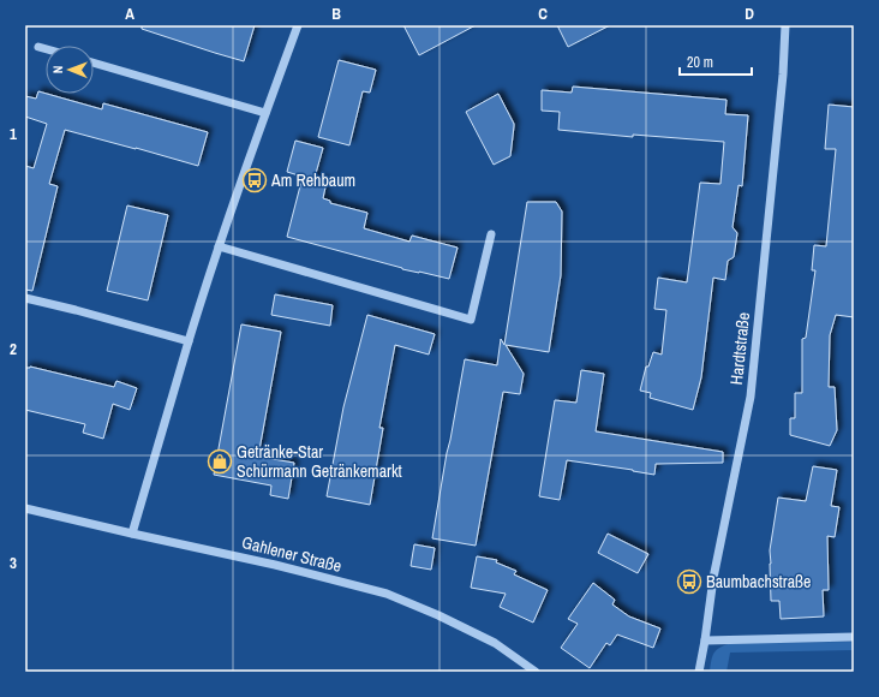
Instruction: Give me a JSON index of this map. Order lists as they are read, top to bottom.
{
  "streets": {
    "street": ["Hardtstraße", "Gahlener Straße"]
  },
  "places": {
    "bus stop": ["Am Rehbaum", "Baumbachstraße"],
    "shop": ["Getränke-Star Schürmann Getränkemarkt"]
  },
  "scale_bar": "20 m",
  "north": "left",
  "grid": {
    "columns": [
      "A",
      "B",
      "C",
      "D"
    ],
    "rows": ["1", "2", "3"]
  }
}
